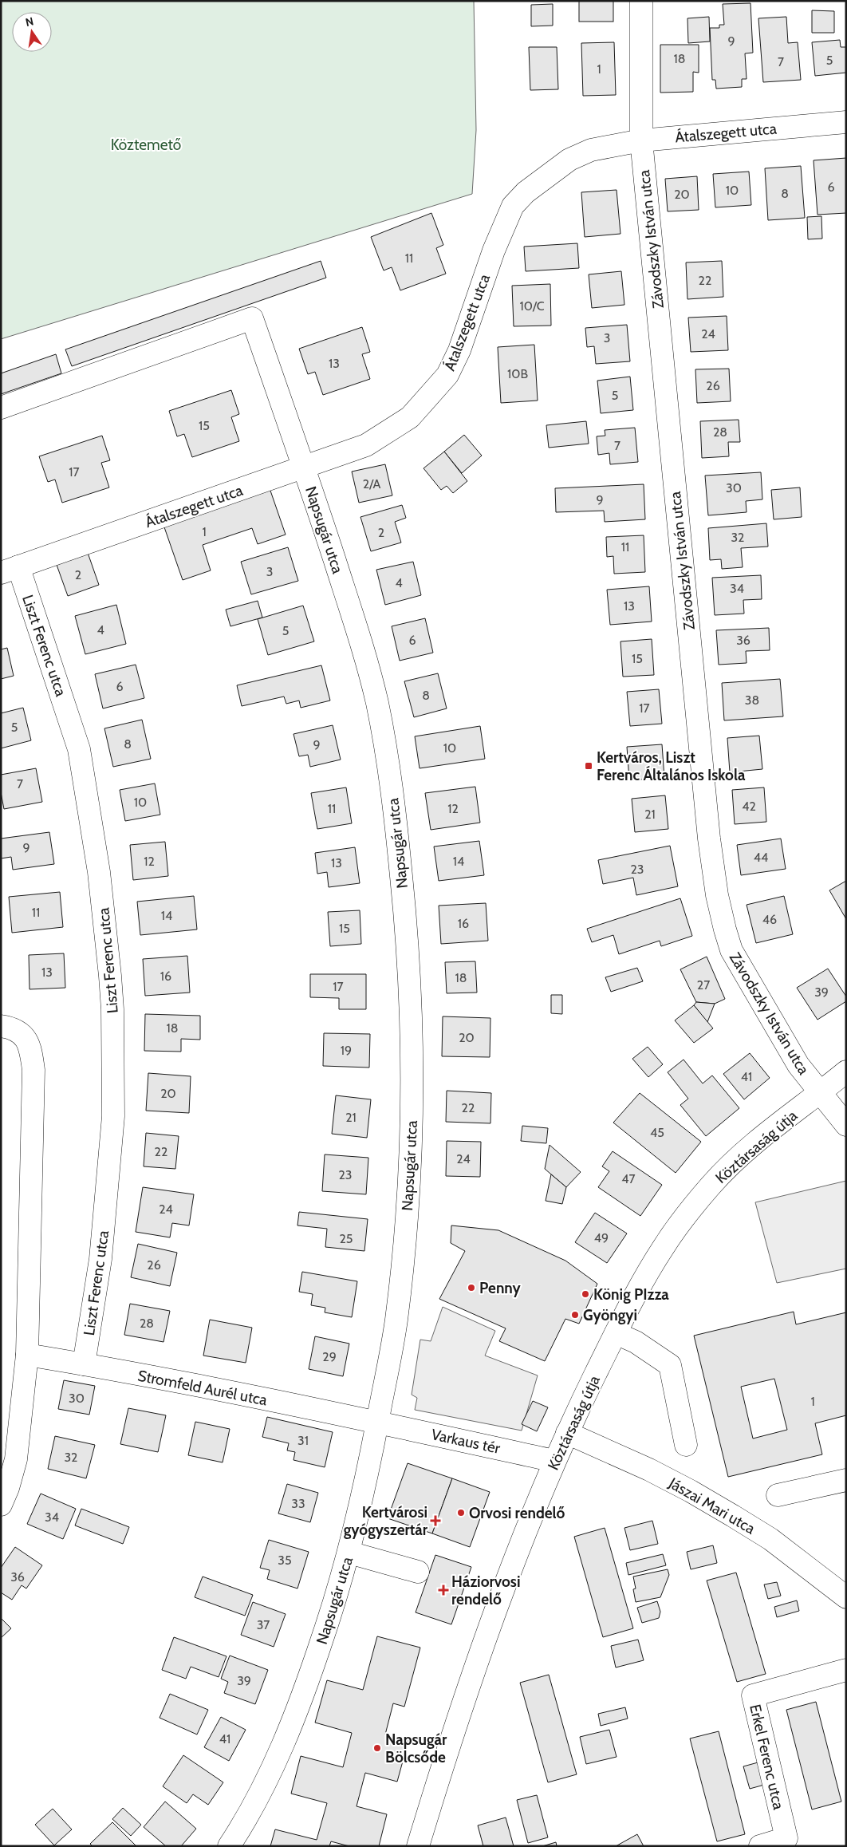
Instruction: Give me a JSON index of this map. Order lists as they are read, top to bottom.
{
  "streets": {
    "street": [
      "Átalszegett utca",
      "Závodszky István utca",
      "Napsugár utca",
      "Liszt Ferenc utca",
      "Köztársaság útja",
      "Stromfeld Aurél utca",
      "Varkaus tér",
      "Jászai Mari utca",
      "Erkel Ferenc utca"
    ]
  },
  "crossings": [
    ["Átalszegett utca", "Závodszky István utca"],
    ["Átalszegett utca", "Napsugár utca"],
    ["Átalszegett utca", "Liszt Ferenc utca"],
    ["Závodszky István utca", "Köztársaság útja"],
    ["Napsugár utca", "Stromfeld Aurél utca"],
    ["Napsugár utca", "Varkaus tér"],
    ["Liszt Ferenc utca", "Stromfeld Aurél utca"],
    ["Köztársaság útja", "Varkaus tér"],
    ["Köztársaság útja", "Jászai Mari utca"],
    ["Stromfeld Aurél utca", "Varkaus tér"]
  ],
  "parks": ["Köztemető"],
  "places": {
    "transit": ["Kertváros, Liszt Ferenc Általános Iskola"],
    "other": [
      "Penny",
      "König PIzza",
      "Gyöngyi",
      "Orvosi rendelő",
      "Napsugár Bölcsőde"
    ],
    "health": ["Kertvárosi gyógyszertár", "Háziorvosi rendelő"]
  },
  "house_numbers": [
    "9",
    "18",
    "5",
    "7",
    "1",
    "6",
    "10",
    "8",
    "20",
    "11",
    "22",
    "10/C",
    "24",
    "3",
    "13",
    "10B",
    "26",
    "5",
    "15",
    "28",
    "7",
    "17",
    "2/A",
    "30",
    "9",
    "1",
    "2",
    "32",
    "11",
    "3",
    "2",
    "4",
    "34",
    "13",
    "4",
    "5",
    "6",
    "36",
    "15",
    "6",
    "8",
    "38",
    "17",
    "5",
    "8",
    "9",
    "10",
    "7",
    "10",
    "42",
    "11",
    "12",
    "21",
    "9",
    "44",
    "12",
    "14",
    "13",
    "23",
    "11",
    "14",
    "46",
    "16",
    "15",
    "13",
    "16",
    "18",
    "27",
    "17",
    "39",
    "18",
    "20",
    "19",
    "41",
    "20",
    "22",
    "21",
    "45",
    "22",
    "24",
    "23",
    "47",
    "24",
    "49",
    "25",
    "26",
    "28",
    "29",
    "30",
    "1",
    "31",
    "32",
    "33",
    "34",
    "35",
    "36",
    "37",
    "39",
    "41"
  ],
  "north": "top"
}
